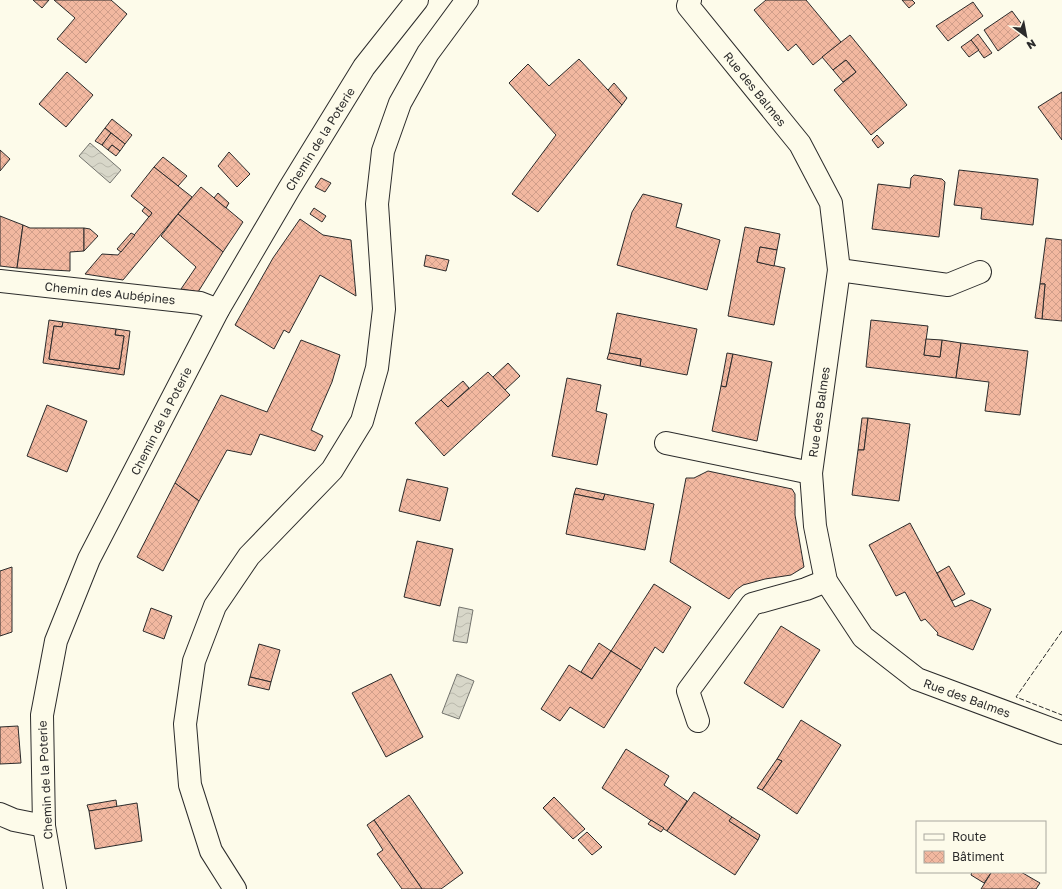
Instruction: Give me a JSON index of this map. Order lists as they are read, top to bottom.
{
  "streets": {
    "street": ["Rue des Balmes", "Chemin de la Poterie", "Chemin des Aubépines"]
  },
  "crossings": [
    ["Chemin de la Poterie", "Chemin des Aubépines"]
  ],
  "legend": ["Route", "Bâtiment"],
  "north": "bottom right"
}
